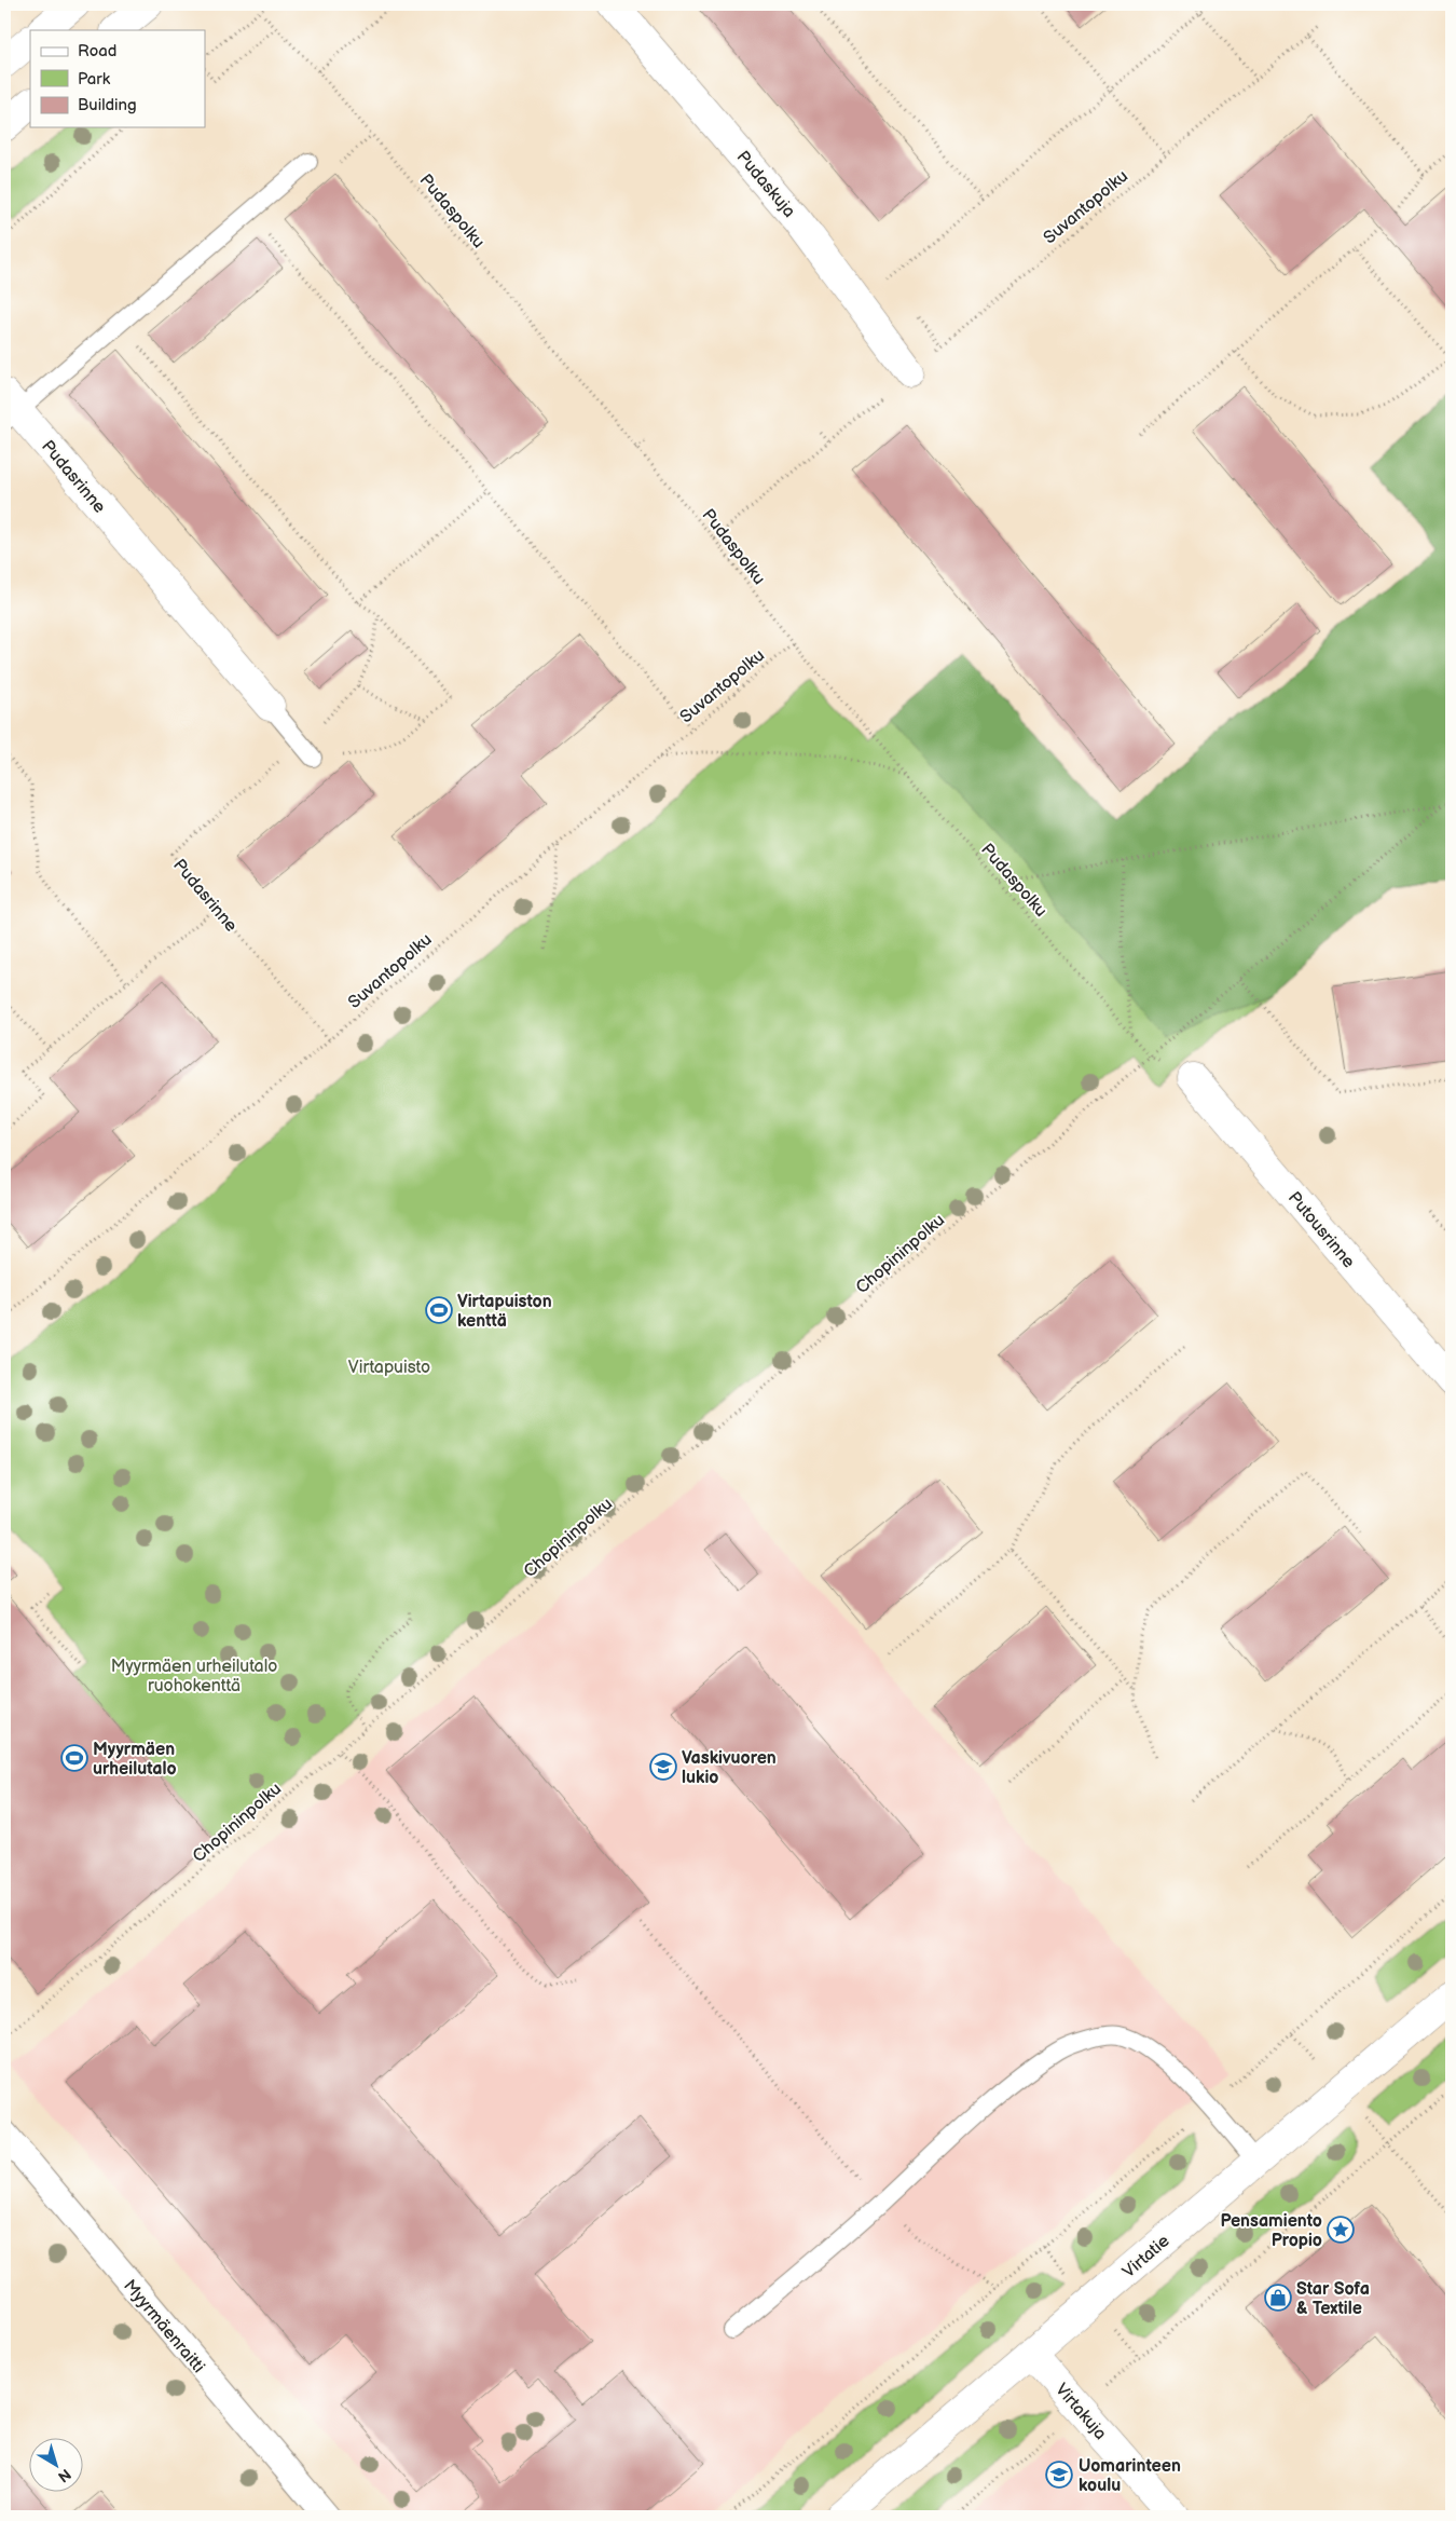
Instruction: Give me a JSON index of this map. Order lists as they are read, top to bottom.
{
  "streets": {
    "street": [
      "Pudaskuja",
      "Pudasrinne",
      "Putousrinne",
      "Virtatie",
      "Myyrmäenraitti",
      "Virtakuja"
    ],
    "path": ["Suvantopolku", "Pudaspolku", "Chopininpolku"]
  },
  "crossings": [
    ["Pudaskuja", "Suvantopolku"],
    ["Suvantopolku", "Pudaspolku"],
    ["Suvantopolku", "Pudasrinne"],
    ["Pudaspolku", "Putousrinne"],
    ["Pudaspolku", "Chopininpolku"],
    ["Virtatie", "Virtakuja"]
  ],
  "parks": ["Virtapuisto", "Myyrmäen urheilutalo ruohokenttä"],
  "places": {
    "sports": ["Virtapuiston kenttä", "Myyrmäen urheilutalo"],
    "school or university": ["Vaskivuoren lukio", "Uomarinteen koulu"],
    "place": ["Pensamiento Propio"],
    "shop": ["Star Sofa & Textile"]
  },
  "legend": ["Road", "Park", "Building"],
  "north": "bottom right"
}
